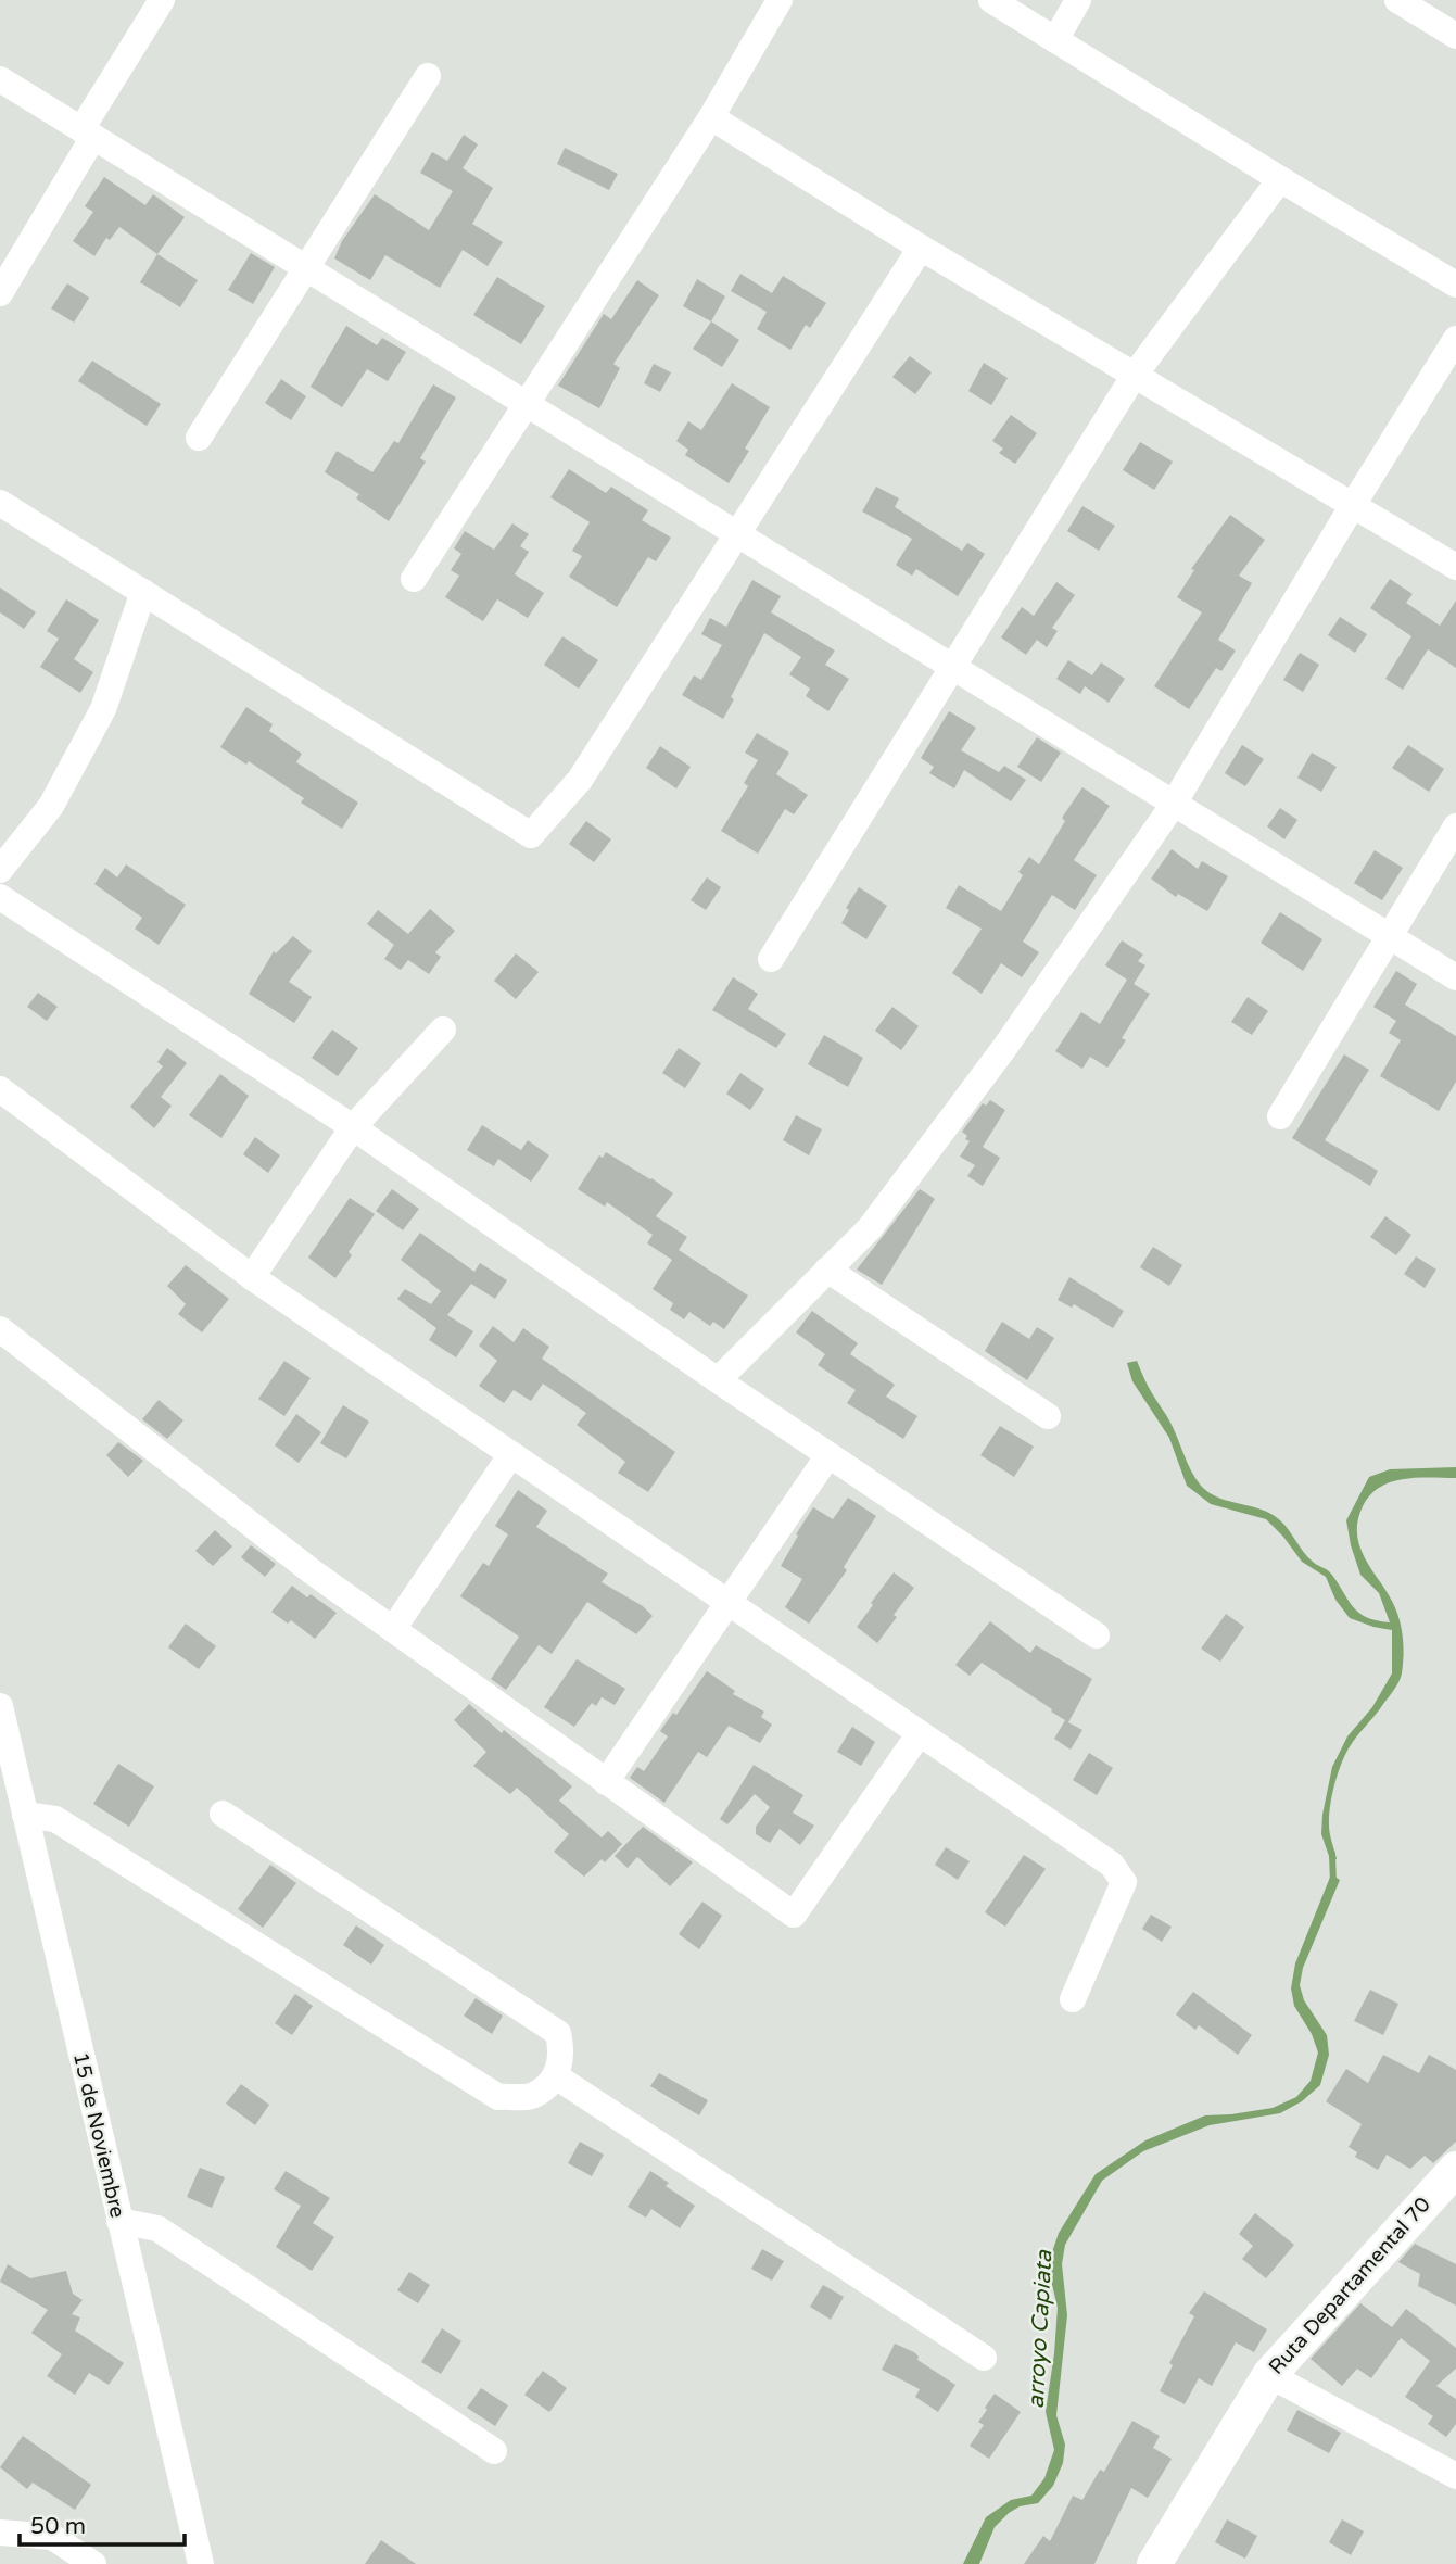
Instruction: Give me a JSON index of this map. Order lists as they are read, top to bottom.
{
  "streets": {
    "main road": ["Ruta Departamental 70"],
    "street": ["15 de Noviembre"]
  },
  "water": ["arroyo Capiata"],
  "scale_bar": "50 m"
}
